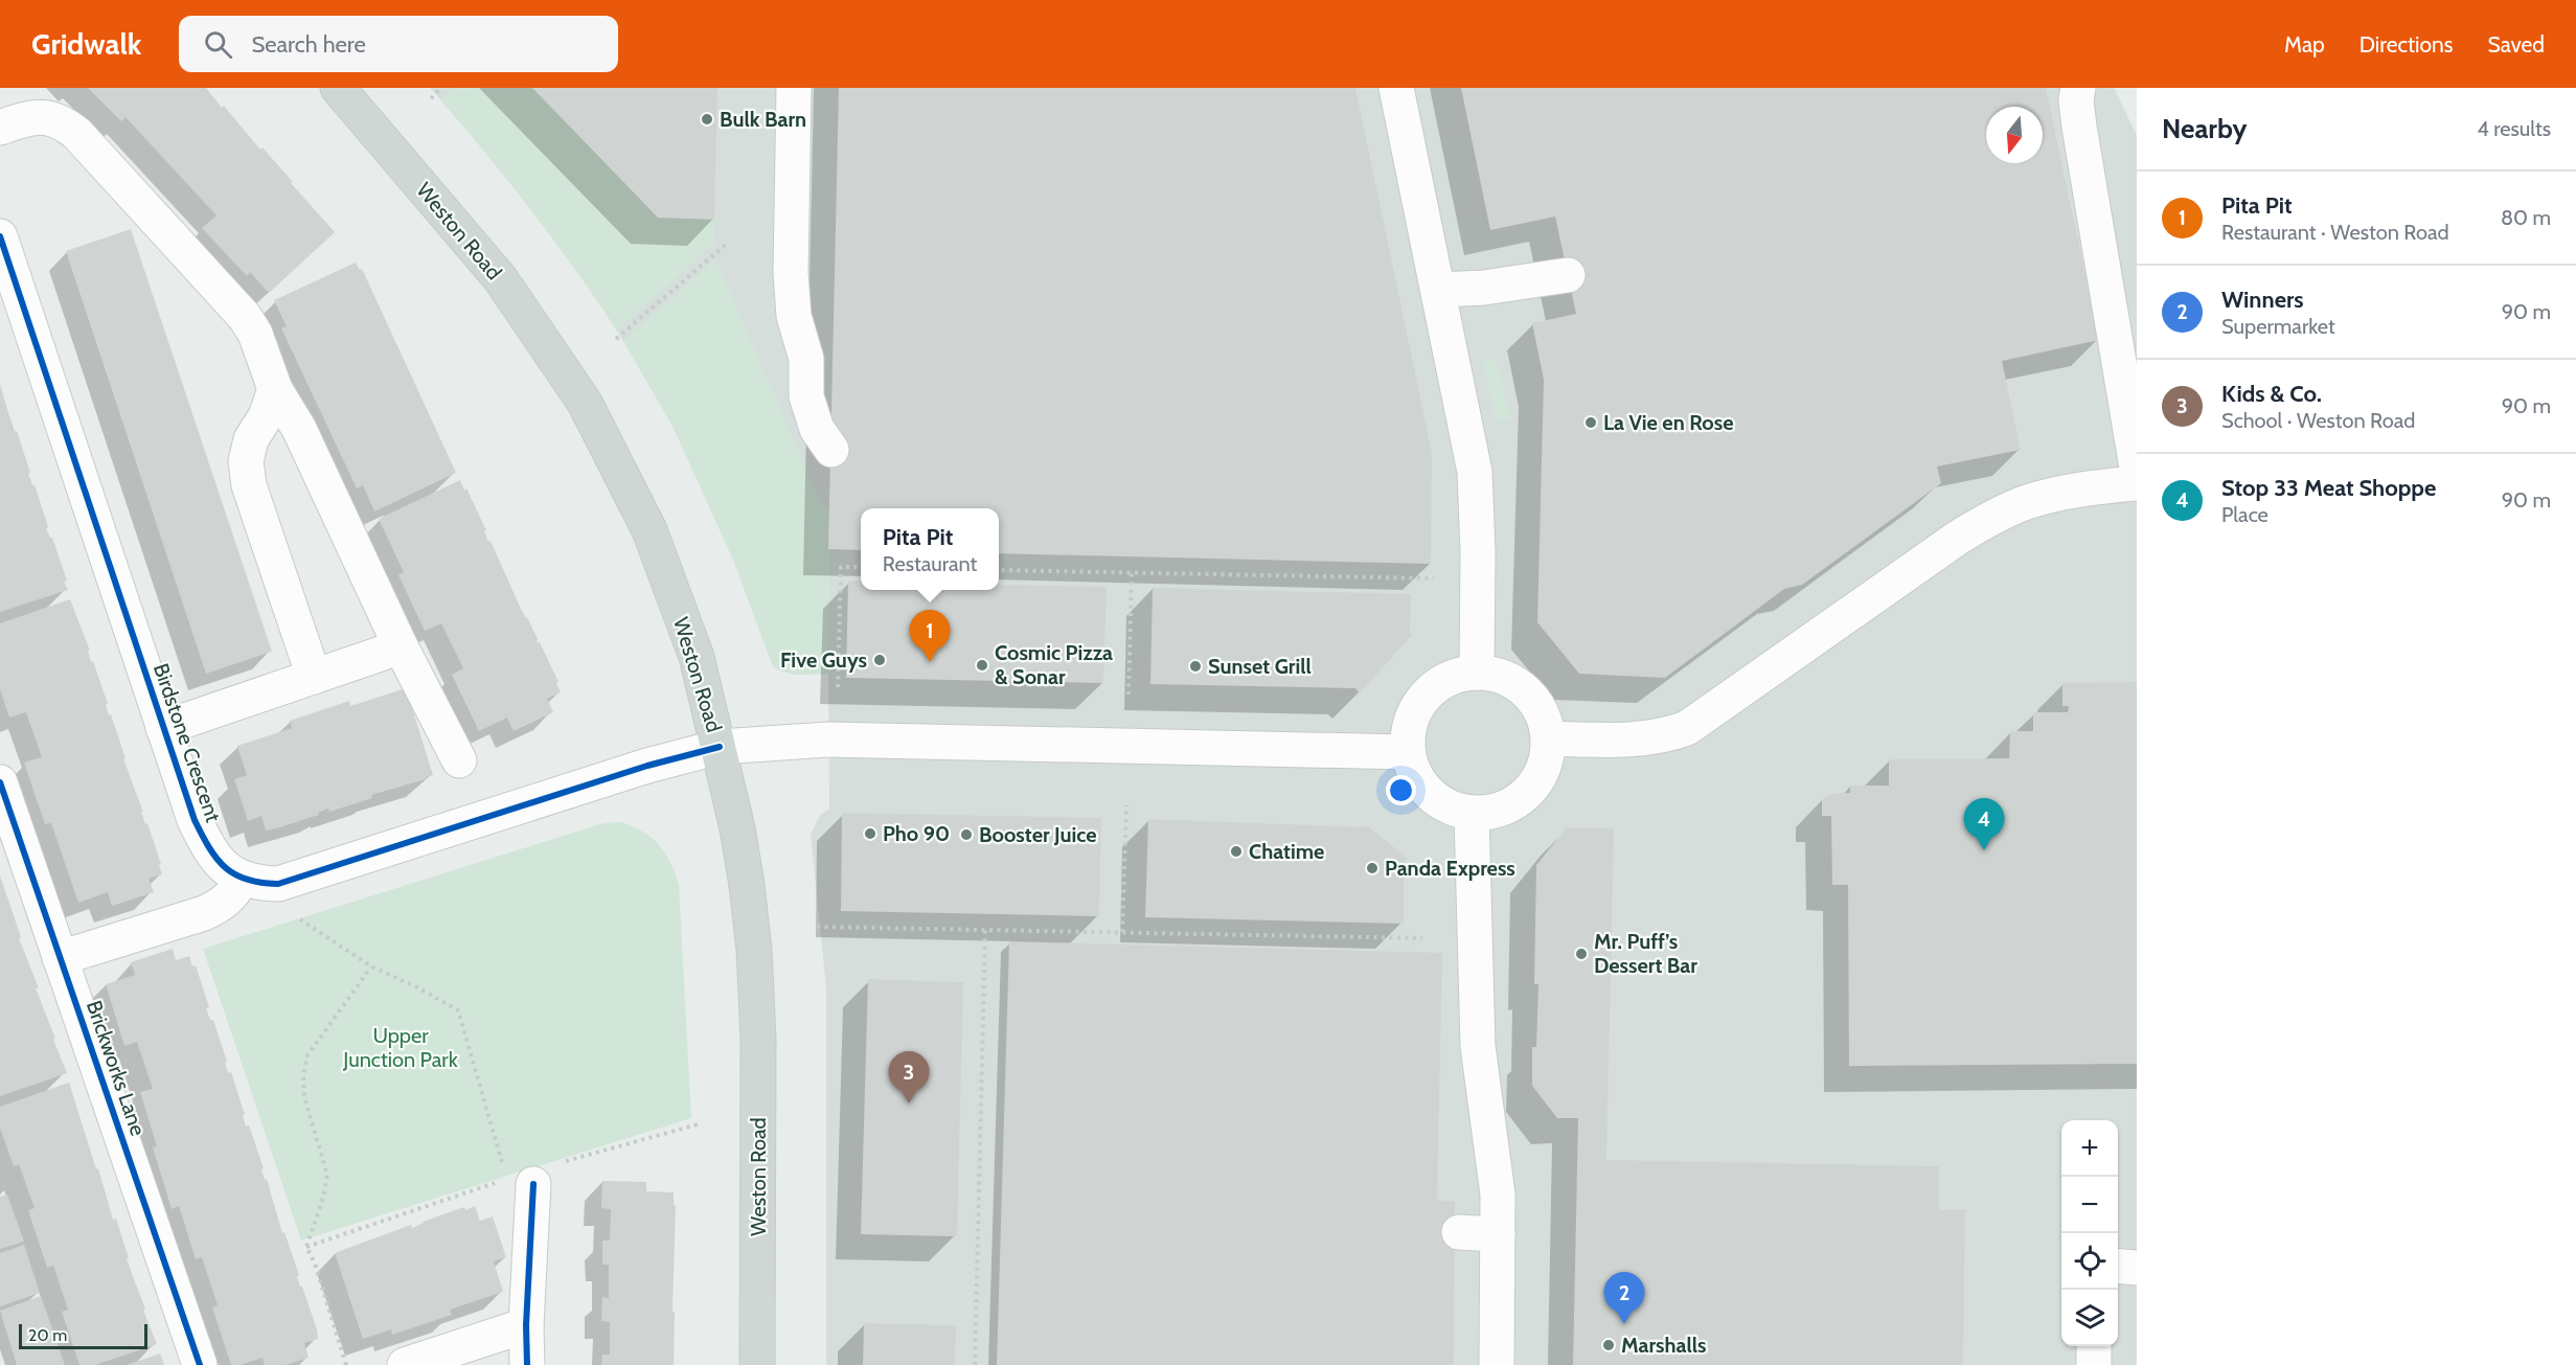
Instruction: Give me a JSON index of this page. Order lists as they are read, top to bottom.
{
  "streets": {
    "main road": ["Weston Road"],
    "street": ["Birdstone Crescent", "Brickworks Lane"]
  },
  "parks": ["Upper Junction Park"],
  "places": [
    "Bulk Barn",
    "La Vie en Rose",
    "Five Guys",
    "Cosmic Pizza & Sonar",
    "Sunset Grill",
    "Pho 90",
    "Booster Juice",
    "Chatime",
    "Panda Express",
    "Mr. Puff’s Dessert Bar",
    "Marshalls"
  ],
  "scale_bar": "20 m",
  "north": "bottom",
  "page": {
    "header": "Gridwalk",
    "search": "Search here",
    "nav": ["Map", "Directions", "Saved"],
    "heading": ["Nearby", "4 results"],
    "list": [
      {
        "mark": "1",
        "name": "Pita Pit",
        "note": "Restaurant · Weston Road",
        "value": "80 m"
      },
      {
        "mark": "2",
        "name": "Winners",
        "note": "Supermarket",
        "value": "90 m"
      },
      {
        "mark": "3",
        "name": "Kids & Co.",
        "note": "School · Weston Road",
        "value": "90 m"
      },
      {
        "mark": "4",
        "name": "Stop 33 Meat Shoppe",
        "note": "Place",
        "value": "90 m"
      }
    ],
    "popup": ["Pita Pit", "Restaurant"],
    "pins": [
      "1",
      "4",
      "3",
      "2"
    ],
    "map_buttons": ["+", "−"],
    "scale": "20 m"
  }
}
